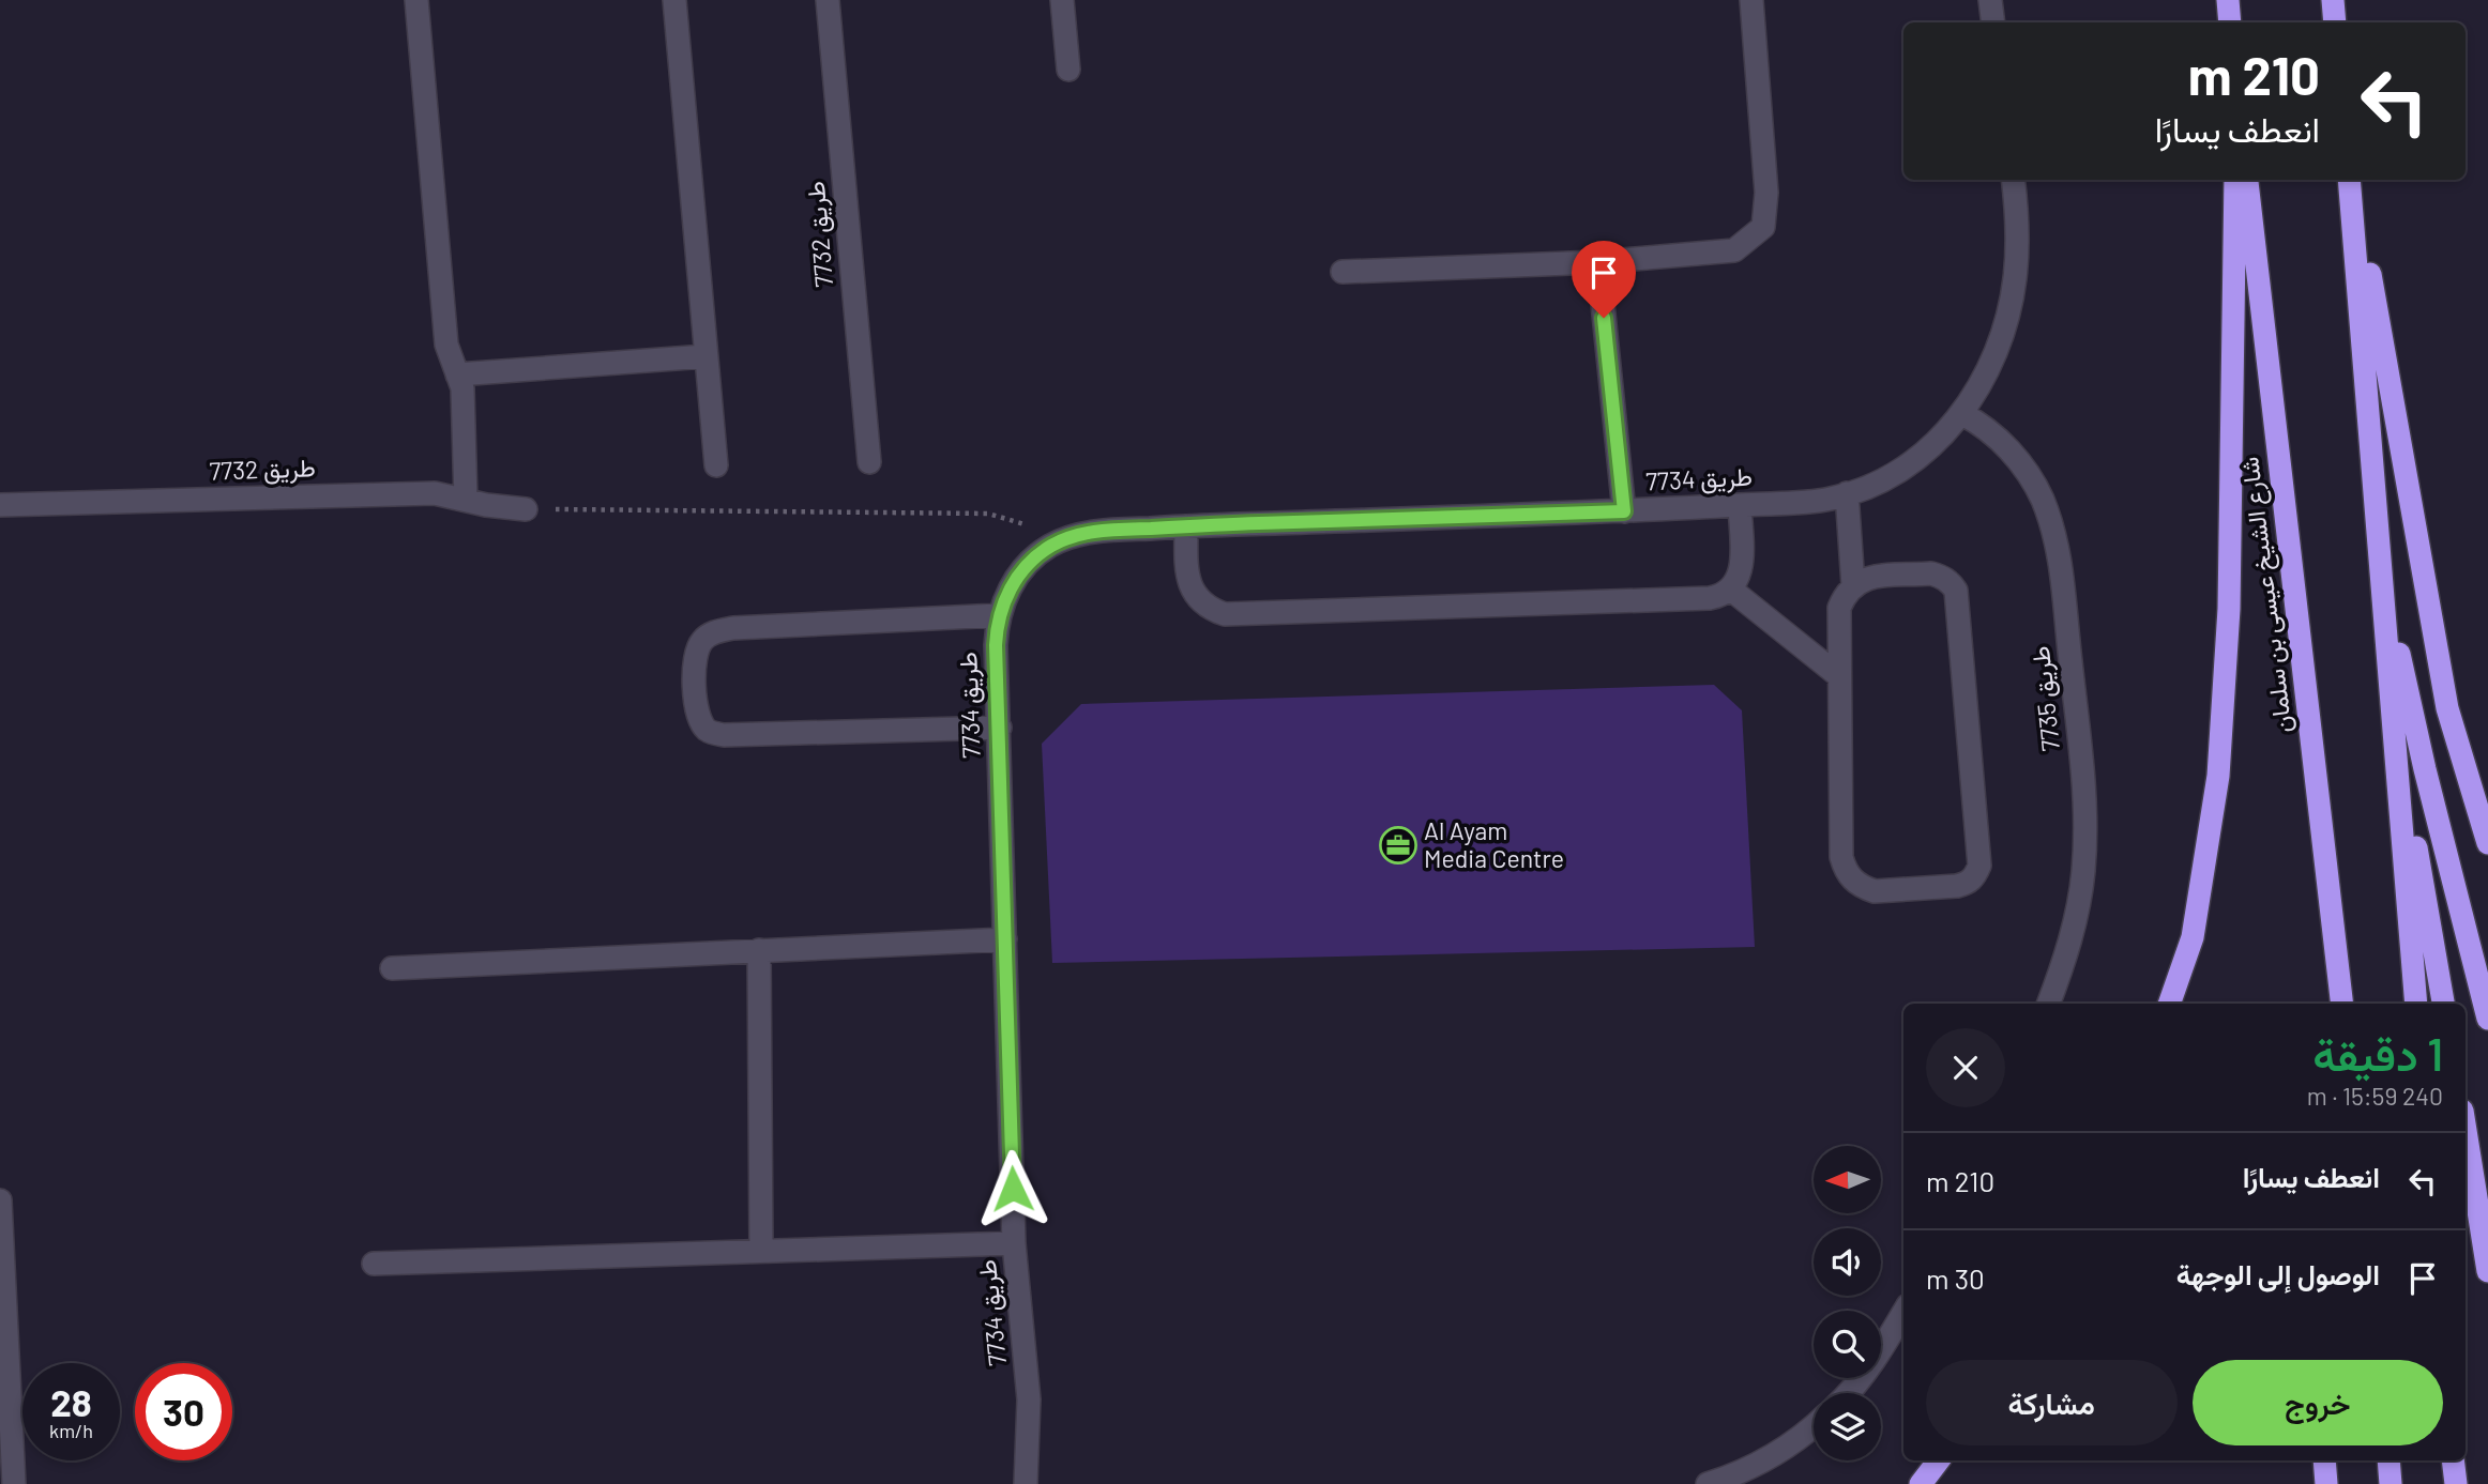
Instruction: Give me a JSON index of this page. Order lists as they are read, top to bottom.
{
  "streets": {
    "highway": ["شارع الشيخ عيسى بن سلمان"],
    "street": ["طريق 7732", "طريق 7734", "طريق 7735"]
  },
  "places": {
    "office": ["Al Ayam Media Centre"]
  },
  "north": "left",
  "page": {
    "turn": ["210 m", "انعطف يسارًا"],
    "heading": ["1 دقيقة", "240 m · 15:59"],
    "list": [
      {
        "name": "انعطف يسارًا",
        "value": "210 m"
      },
      {
        "name": "الوصول إلى الوجهة",
        "value": "30 m"
      }
    ],
    "buttons": ["خروج", "مشاركة"],
    "speed": "28 km/h",
    "limit": "30"
  }
}
